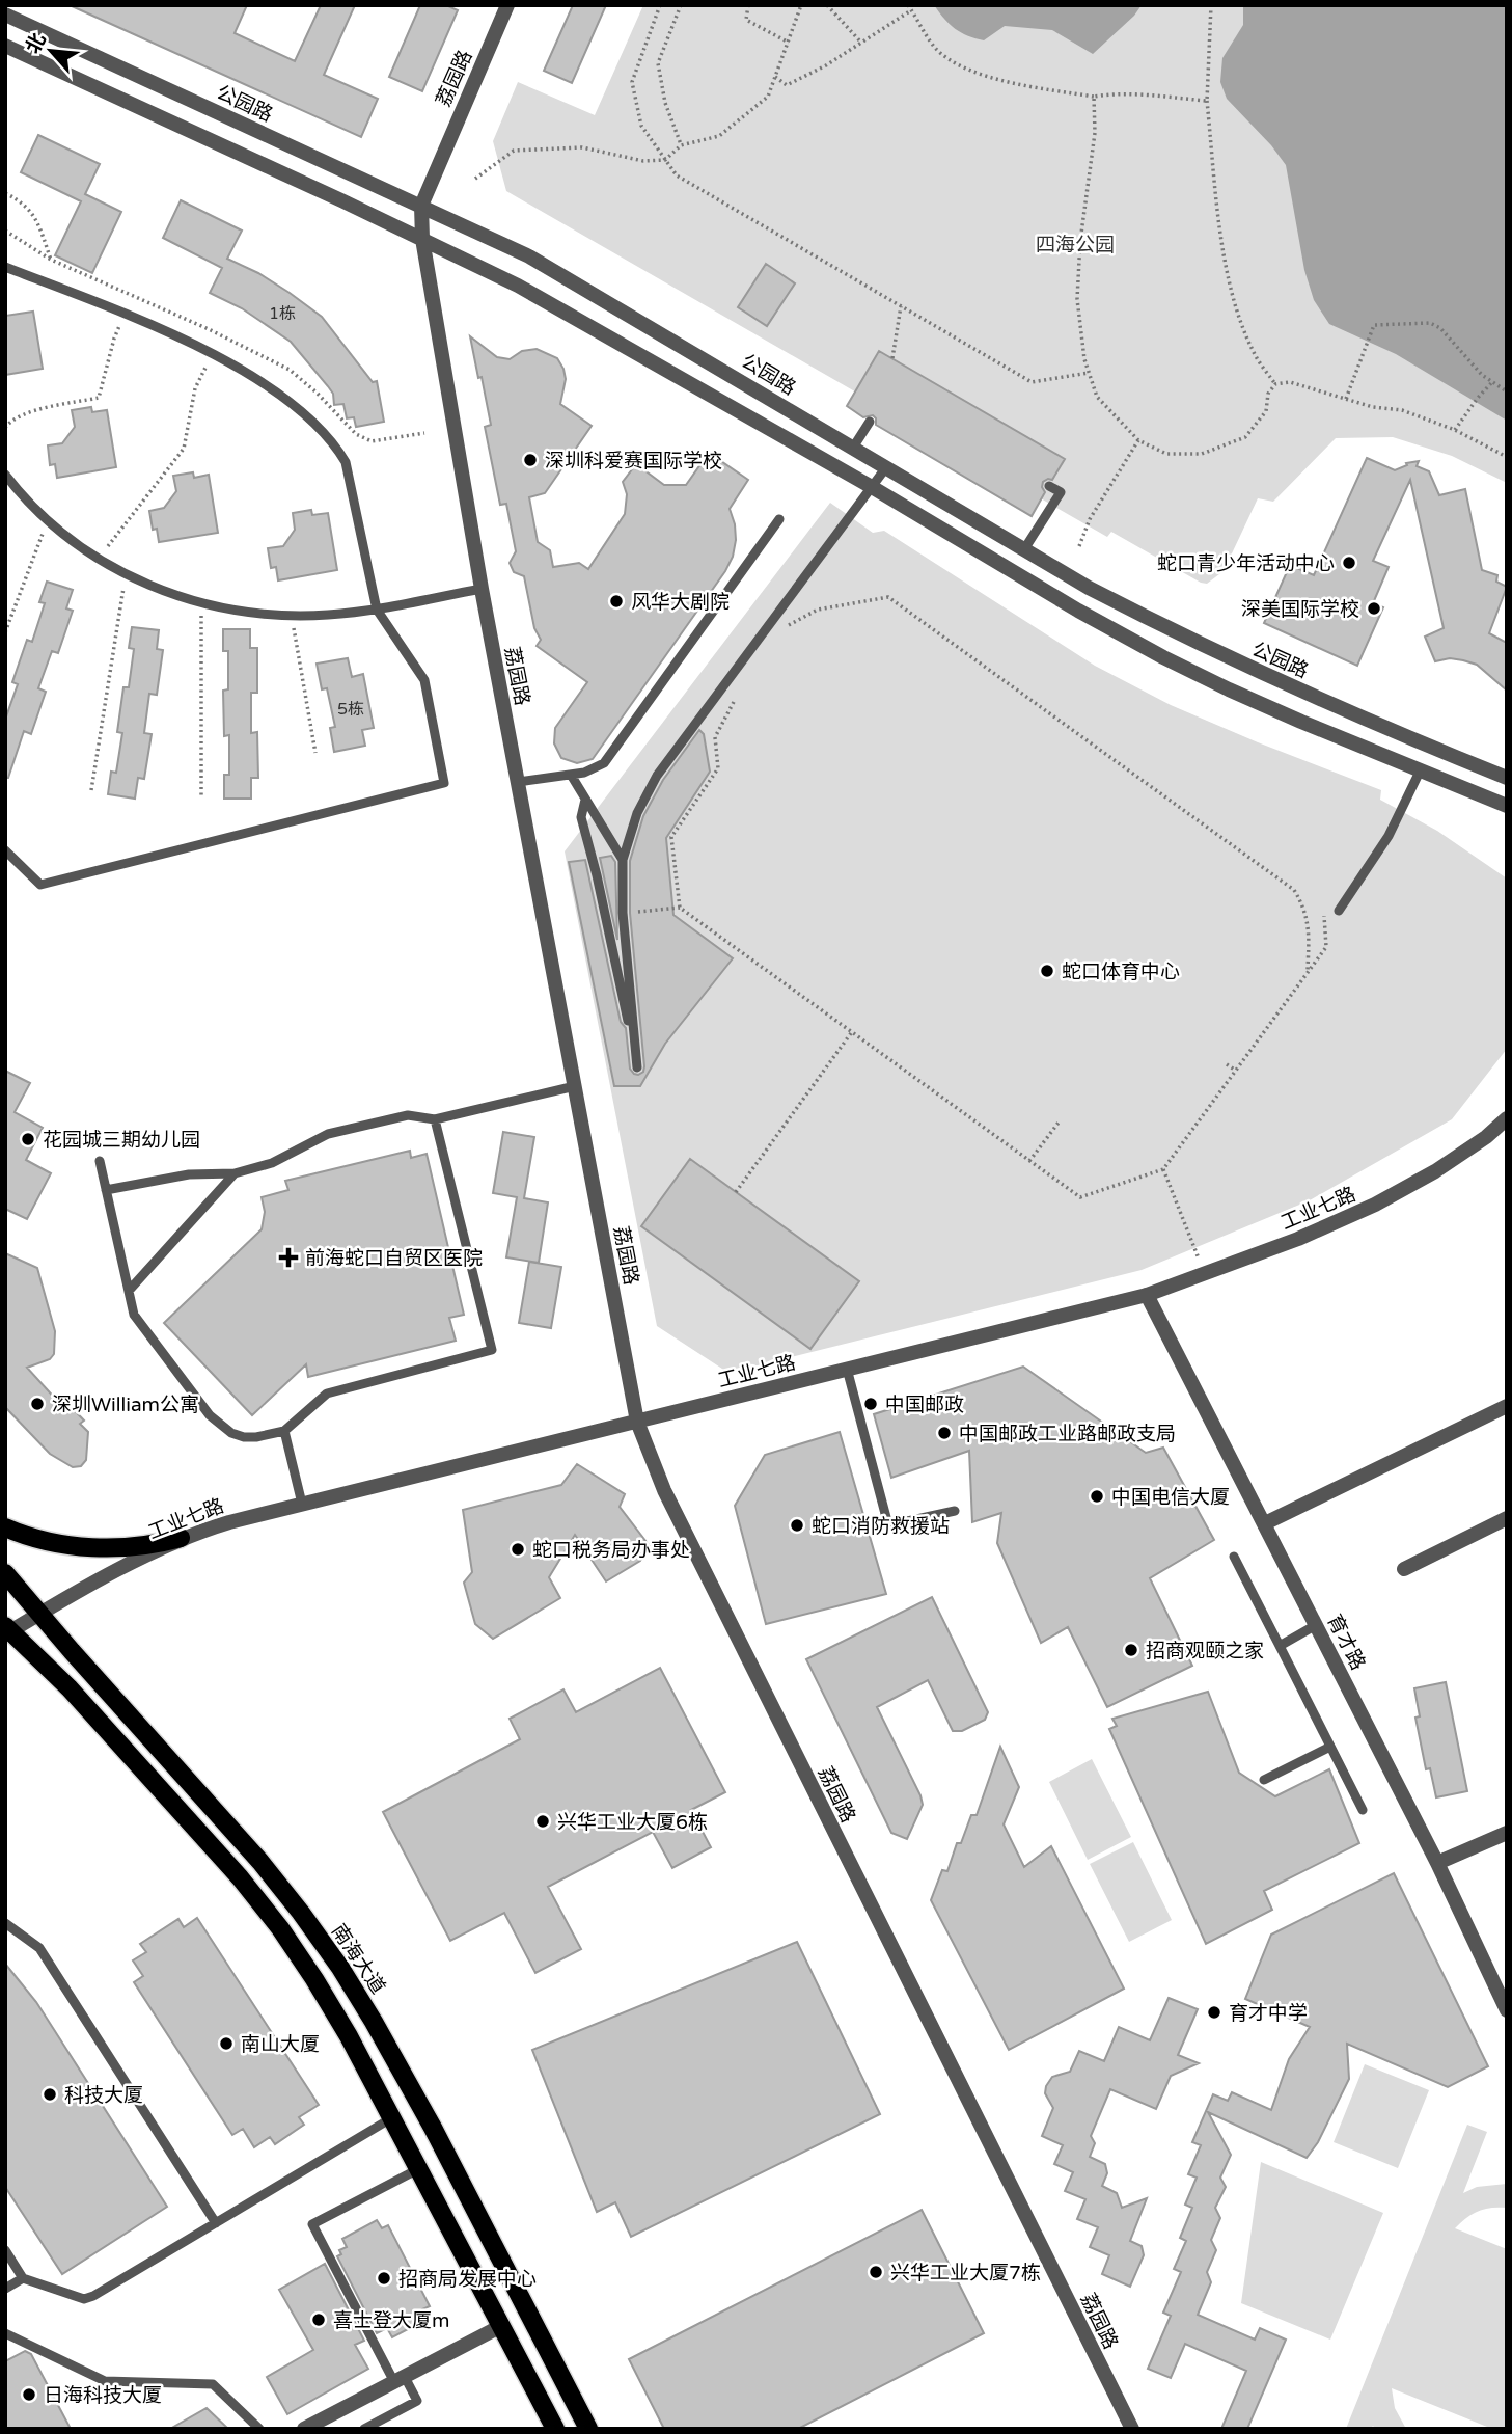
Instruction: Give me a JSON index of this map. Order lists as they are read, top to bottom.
{
  "streets": {
    "main road": ["南海大道"],
    "street": [
      "荔园路",
      "公园路",
      "工业七路",
      "育才路"
    ]
  },
  "crossings": [
    ["荔园路", "公园路"],
    ["荔园路", "工业七路"],
    ["工业七路", "育才路"],
    ["工业七路", "南海大道"]
  ],
  "parks": ["四海公园"],
  "places": {
    "other": [
      "深圳科爱赛国际学校",
      "蛇口青少年活动中心",
      "风华大剧院",
      "深美国际学校",
      "蛇口体育中心",
      "花园城三期幼儿园",
      "深圳William公寓",
      "中国邮政",
      "中国邮政工业路邮政支局",
      "中国电信大厦",
      "蛇口消防救援站",
      "蛇口税务局办事处",
      "招商观颐之家",
      "兴华工业大厦6栋",
      "育才中学",
      "南山大厦",
      "科技大厦",
      "兴华工业大厦7栋",
      "招商局发展中心",
      "喜士登大厦m",
      "日海科技大厦"
    ],
    "health": ["前海蛇口自贸区医院"]
  },
  "house_numbers": ["1栋", "5栋"],
  "north": "top left"
}
